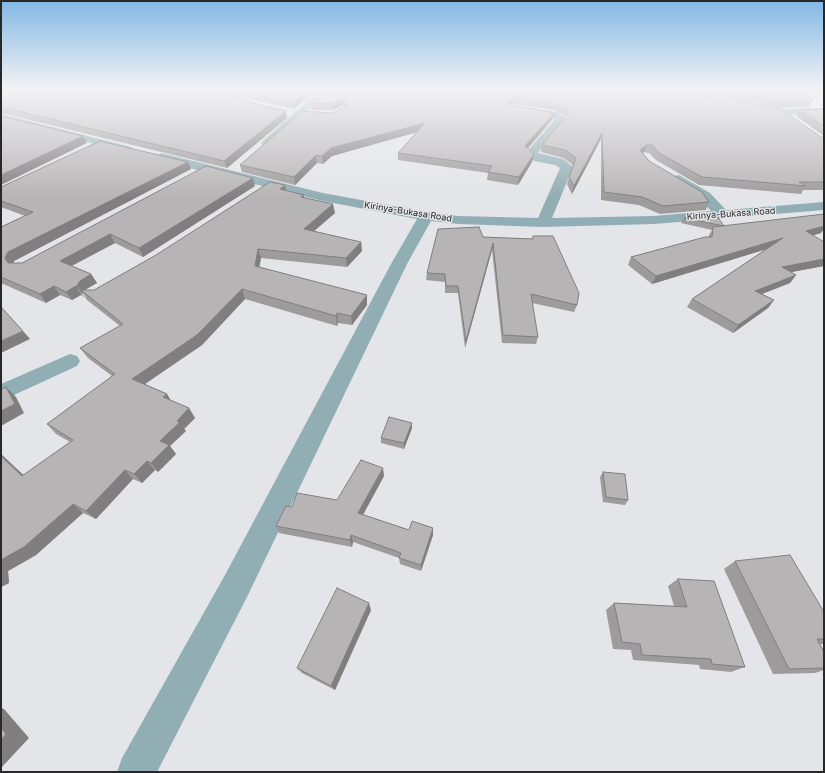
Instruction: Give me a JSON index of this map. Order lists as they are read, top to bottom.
{
  "streets": {
    "street": ["Kirinya-Bukasa Road"]
  }
}
